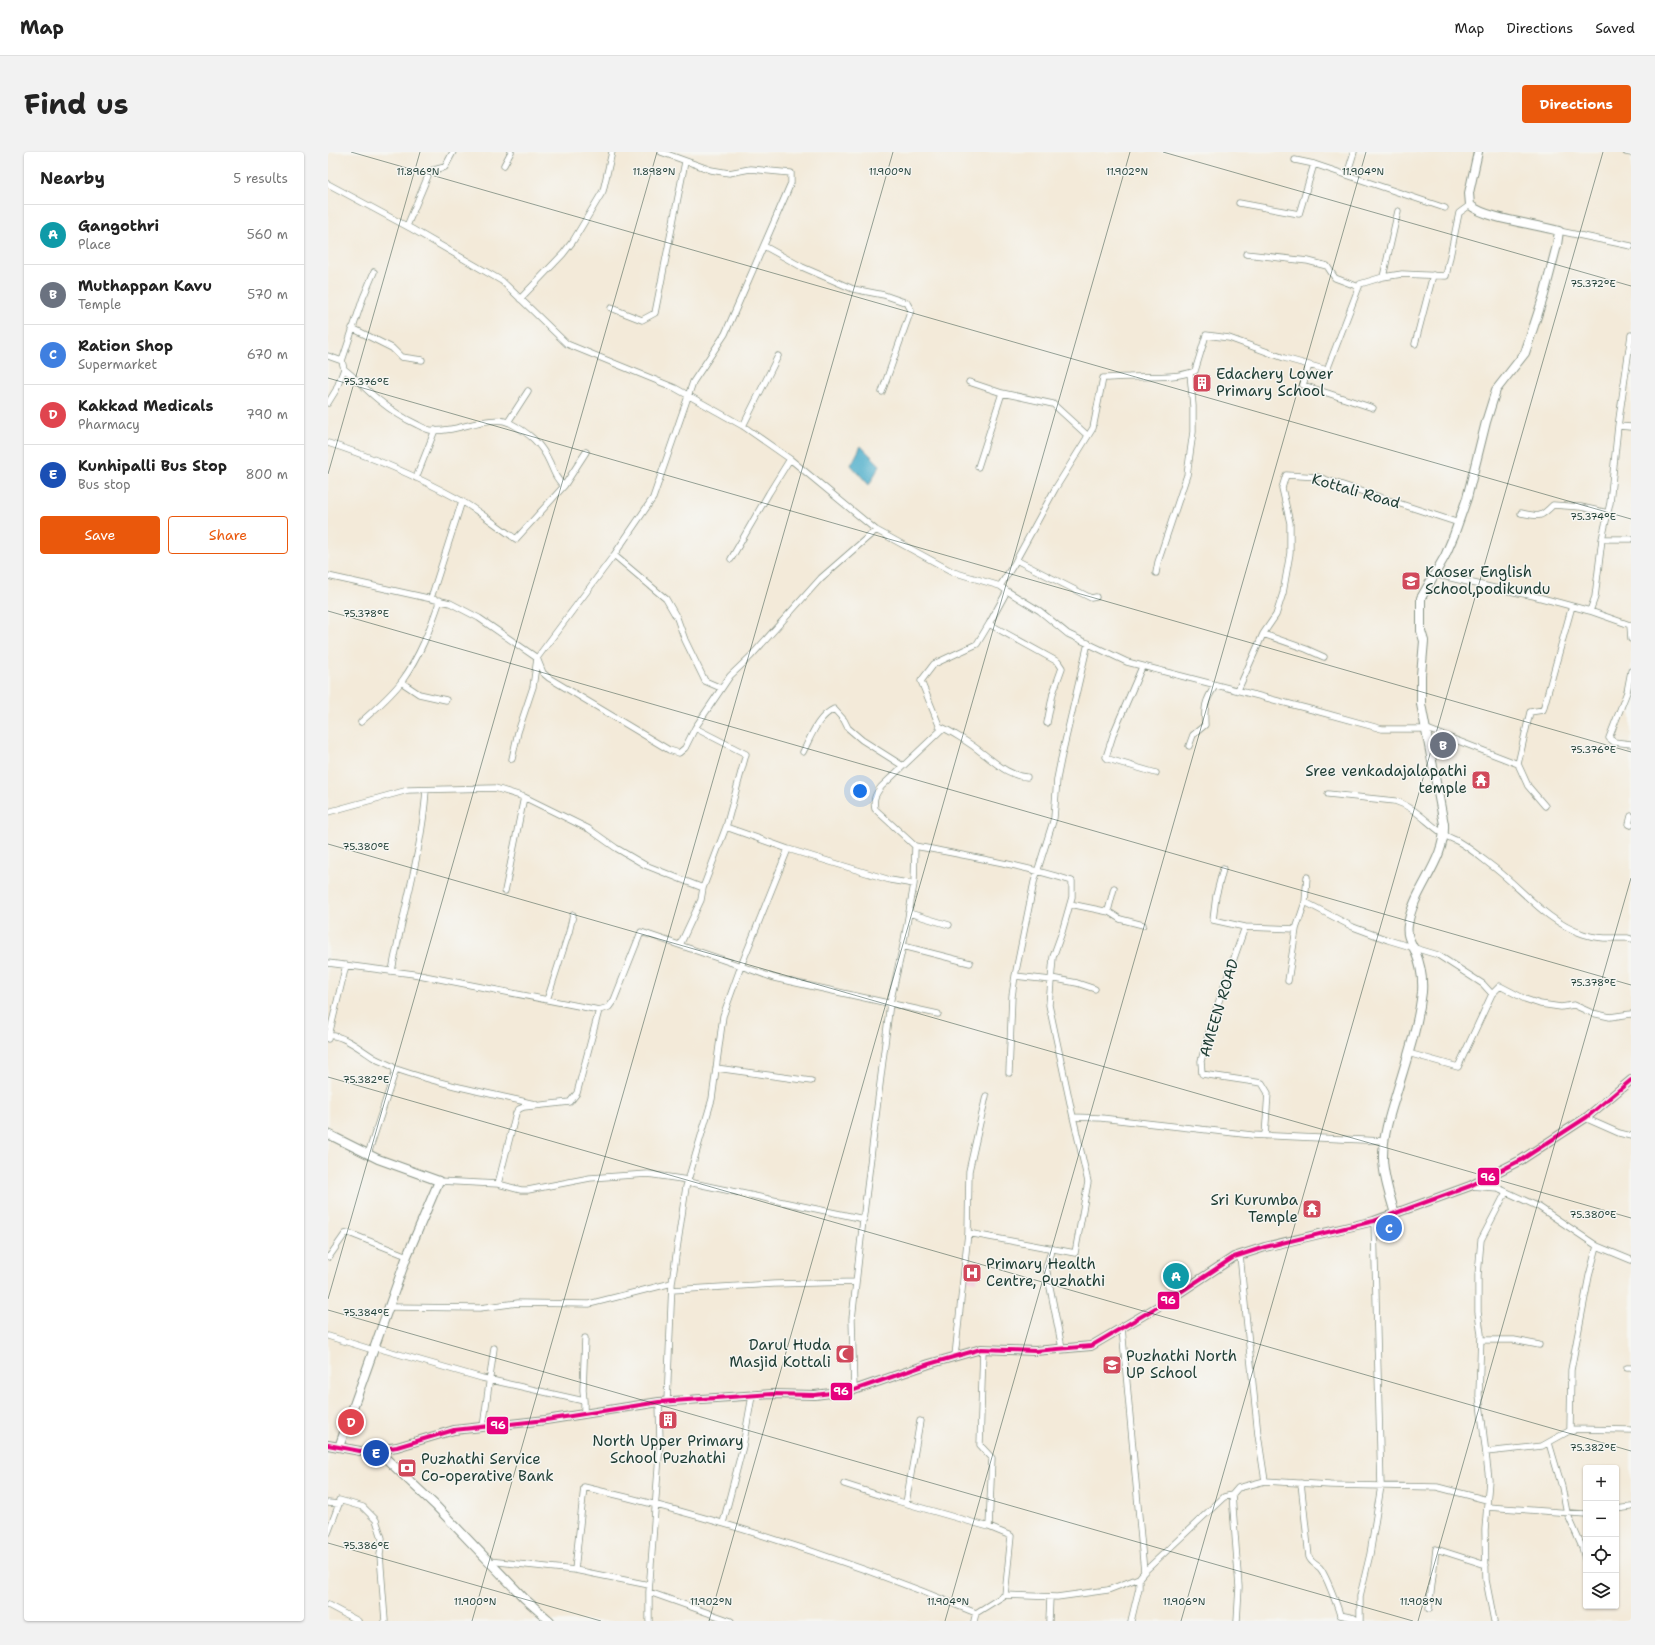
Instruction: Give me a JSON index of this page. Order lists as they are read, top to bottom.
{
  "streets": {
    "street": ["Kottali Road", "AMEEN ROAD"]
  },
  "places": {
    "building": ["Edachery Lower Primary School", "North Upper Primary School Puzhathi"],
    "school or university": ["Kaoser English School,podikundu", "Puzhathi North UP School"],
    "temple": ["Sree venkadajalapathi temple", "Sri Kurumba Temple"],
    "hospital": ["Primary Health Centre, Puzhathi"],
    "mosque": ["Darul Huda Masjid Kottali"],
    "bank": ["Puzhathi Service Co-operative Bank"]
  },
  "lines": ["transit line 96"],
  "page": {
    "header": "Map",
    "nav": ["Map", "Directions", "Saved"],
    "title": "Find us",
    "buttons": [
      "Directions",
      ["Save", "Share"]
    ],
    "heading": ["Nearby", "5 results"],
    "list": [
      {
        "mark": "A",
        "name": "Gangothri",
        "note": "Place",
        "value": "560 m"
      },
      {
        "mark": "B",
        "name": "Muthappan Kavu",
        "note": "Temple",
        "value": "570 m"
      },
      {
        "mark": "C",
        "name": "Ration Shop",
        "note": "Supermarket",
        "value": "670 m"
      },
      {
        "mark": "D",
        "name": "Kakkad Medicals",
        "note": "Pharmacy",
        "value": "790 m"
      },
      {
        "mark": "E",
        "name": "Kunhipalli Bus Stop",
        "note": "Bus stop",
        "value": "800 m"
      }
    ],
    "pins": [
      "B",
      "C",
      "A",
      "D",
      "E"
    ],
    "map_buttons": ["+", "−"]
  },
  "coordinates": [
    "11.896°N",
    "11.898°N",
    "11.900°N",
    "11.902°N",
    "11.904°N",
    "75.372°E",
    "75.376°E",
    "75.374°E",
    "75.378°E",
    "75.380°E",
    "75.382°E",
    "75.384°E",
    "75.386°E",
    "11.906°N",
    "11.908°N"
  ]
}
